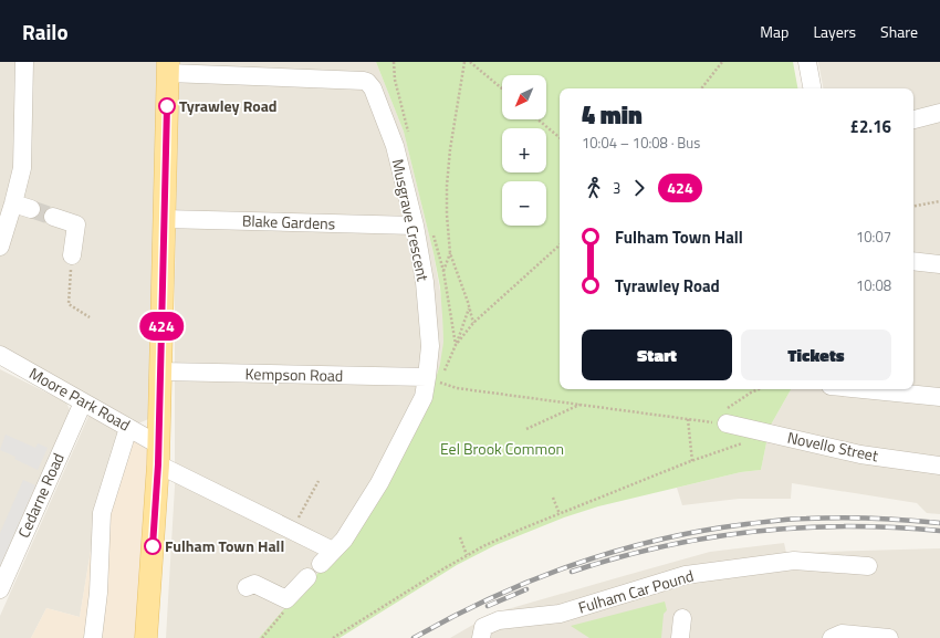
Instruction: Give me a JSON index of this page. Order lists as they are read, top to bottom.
{
  "streets": {
    "street": [
      "Musgrave Crescent",
      "Blake Gardens",
      "Kempson Road",
      "Moore Park Road",
      "Novello Street",
      "Cedarne Road",
      "Fulham Car Pound"
    ]
  },
  "crossings": [
    ["Musgrave Crescent", "Blake Gardens"],
    ["Musgrave Crescent", "Kempson Road"],
    ["Musgrave Crescent", "Moore Park Road"],
    ["Moore Park Road", "Cedarne Road"]
  ],
  "parks": ["Eel Brook Common"],
  "places": ["Tyrawley Road", "Fulham Town Hall"],
  "lines": ["bus line 424"],
  "north": "bottom left",
  "page": {
    "header": "Railo",
    "nav": ["Map", "Layers", "Share"],
    "on_map": "424",
    "map_buttons": ["+", "−"],
    "heading": ["4 min", "10:04 – 10:08 · Bus", "£2.16"],
    "legs": ["3", "424"],
    "list": [
      {
        "name": "Fulham Town Hall",
        "value": "10:07"
      },
      {
        "name": "Tyrawley Road",
        "value": "10:08"
      }
    ],
    "buttons": ["Start", "Tickets"]
  }
}
